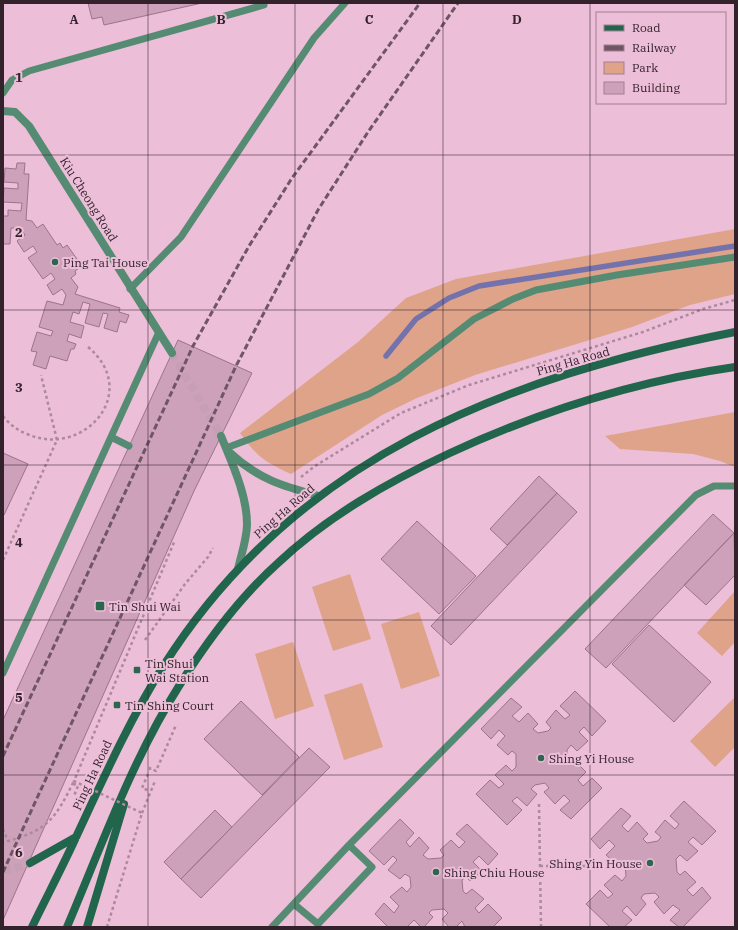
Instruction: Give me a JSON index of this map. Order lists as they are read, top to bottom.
{
  "streets": {
    "main road": ["Ping Ha Road"],
    "street": ["Kiu Cheong Road"]
  },
  "places": {
    "other": [
      "Ping Tai House",
      "Shing Yi House",
      "Shing Yin House",
      "Shing Chiu House"
    ],
    "transit": ["Tin Shui Wai", "Tin Shui Wai Station", "Tin Shing Court"]
  },
  "legend": [
    "Road",
    "Railway",
    "Park",
    "Building"
  ],
  "grid": {
    "columns": [
      "A",
      "B",
      "C",
      "D"
    ],
    "rows": [
      "1",
      "2",
      "3",
      "4",
      "5",
      "6"
    ]
  }
}
